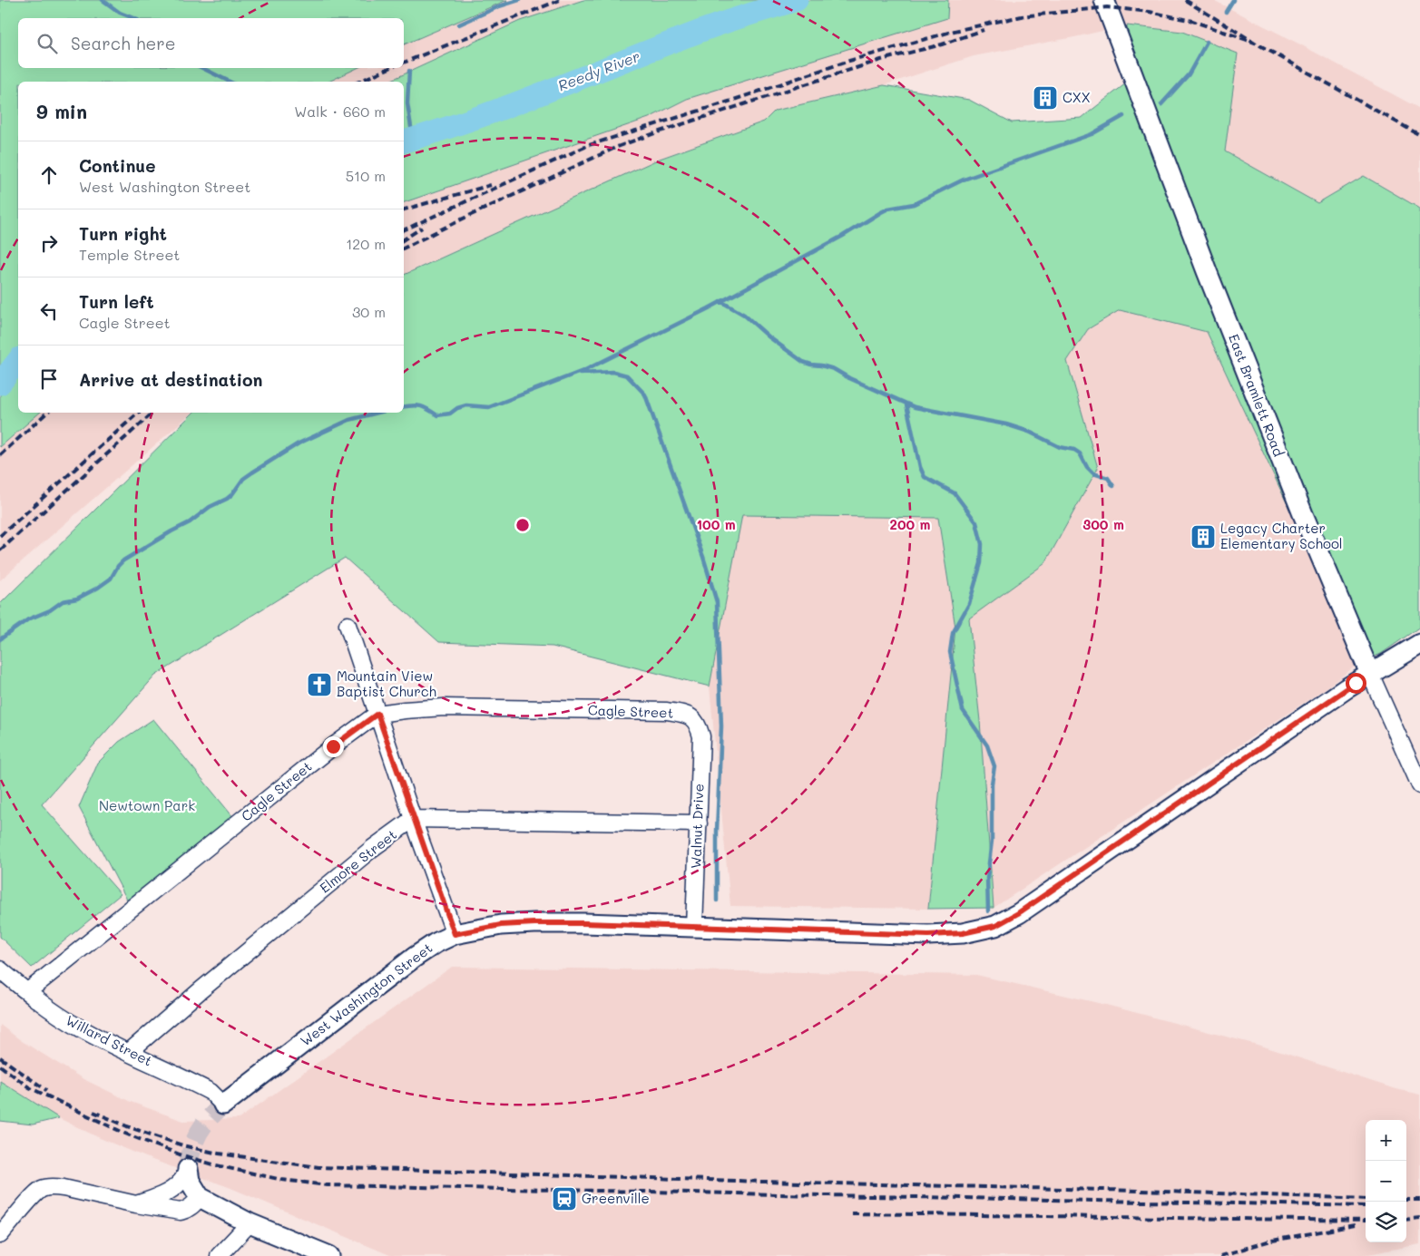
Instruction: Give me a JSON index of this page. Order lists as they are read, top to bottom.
{
  "streets": {
    "street": [
      "East Bramlett Road",
      "Cagle Street",
      "Walnut Drive",
      "Elmore Street",
      "West Washington Street",
      "Willard Street"
    ]
  },
  "crossings": [
    ["East Bramlett Road", "West Washington Street"],
    ["Cagle Street", "Walnut Drive"],
    ["Cagle Street", "Willard Street"],
    ["Walnut Drive", "West Washington Street"],
    ["Elmore Street", "Willard Street"],
    ["West Washington Street", "Willard Street"]
  ],
  "water": ["Reedy River"],
  "parks": ["Newtown Park"],
  "places": {
    "building": ["CXX", "Legacy Charter Elementary School"],
    "church": ["Mountain View Baptist Church"],
    "station": ["Greenville"]
  },
  "page": {
    "search": "Search here",
    "heading": ["9 min", "Walk · 660 m"],
    "list": [
      ["Continue", "West Washington Street", "510 m"],
      ["Turn right", "Temple Street", "120 m"],
      ["Turn left", "Cagle Street", "30 m"],
      "Arrive at destination"
    ],
    "map_buttons": ["+", "−"]
  },
  "rings": ["100 m", "200 m", "300 m"]
}
